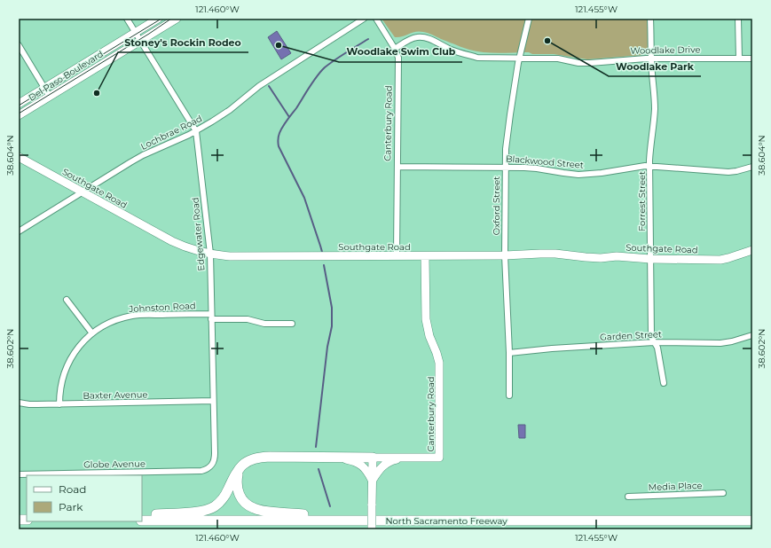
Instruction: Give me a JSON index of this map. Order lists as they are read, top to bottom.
{
  "streets": {
    "highway": ["North Sacramento Freeway"],
    "street": [
      "Woodlake Drive",
      "Del Paso Boulevard",
      "Canterbury Road",
      "Lochbrae Road",
      "Blackwood Street",
      "Southgate Road",
      "Forrest Street",
      "Oxford Street",
      "Edgewater Road",
      "Johnston Road",
      "Garden Street",
      "Baxter Avenue",
      "Globe Avenue",
      "Media Place"
    ]
  },
  "crossings": [
    ["Woodlake Drive", "Canterbury Road"],
    ["Woodlake Drive", "Forrest Street"],
    ["Woodlake Drive", "Oxford Street"],
    ["Del Paso Boulevard", "Edgewater Road"],
    ["Canterbury Road", "Blackwood Street"],
    ["Canterbury Road", "Southgate Road"],
    ["Lochbrae Road", "Southgate Road"],
    ["Lochbrae Road", "Edgewater Road"],
    ["Blackwood Street", "Forrest Street"],
    ["Blackwood Street", "Oxford Street"],
    ["Southgate Road", "Forrest Street"],
    ["Southgate Road", "Oxford Street"],
    ["Southgate Road", "Edgewater Road"],
    ["Forrest Street", "Garden Street"],
    ["Oxford Street", "Garden Street"],
    ["Edgewater Road", "Johnston Road"],
    ["Edgewater Road", "Baxter Avenue"],
    ["Edgewater Road", "Globe Avenue"],
    ["Johnston Road", "Baxter Avenue"]
  ],
  "places": ["Woodlake Park", "Woodlake Swim Club", "Stoney's Rockin Rodeo"],
  "legend": ["Road", "Park"],
  "coordinates": [
    "121.460°W",
    "121.455°W",
    "38.604°N",
    "38.602°N"
  ]
}
